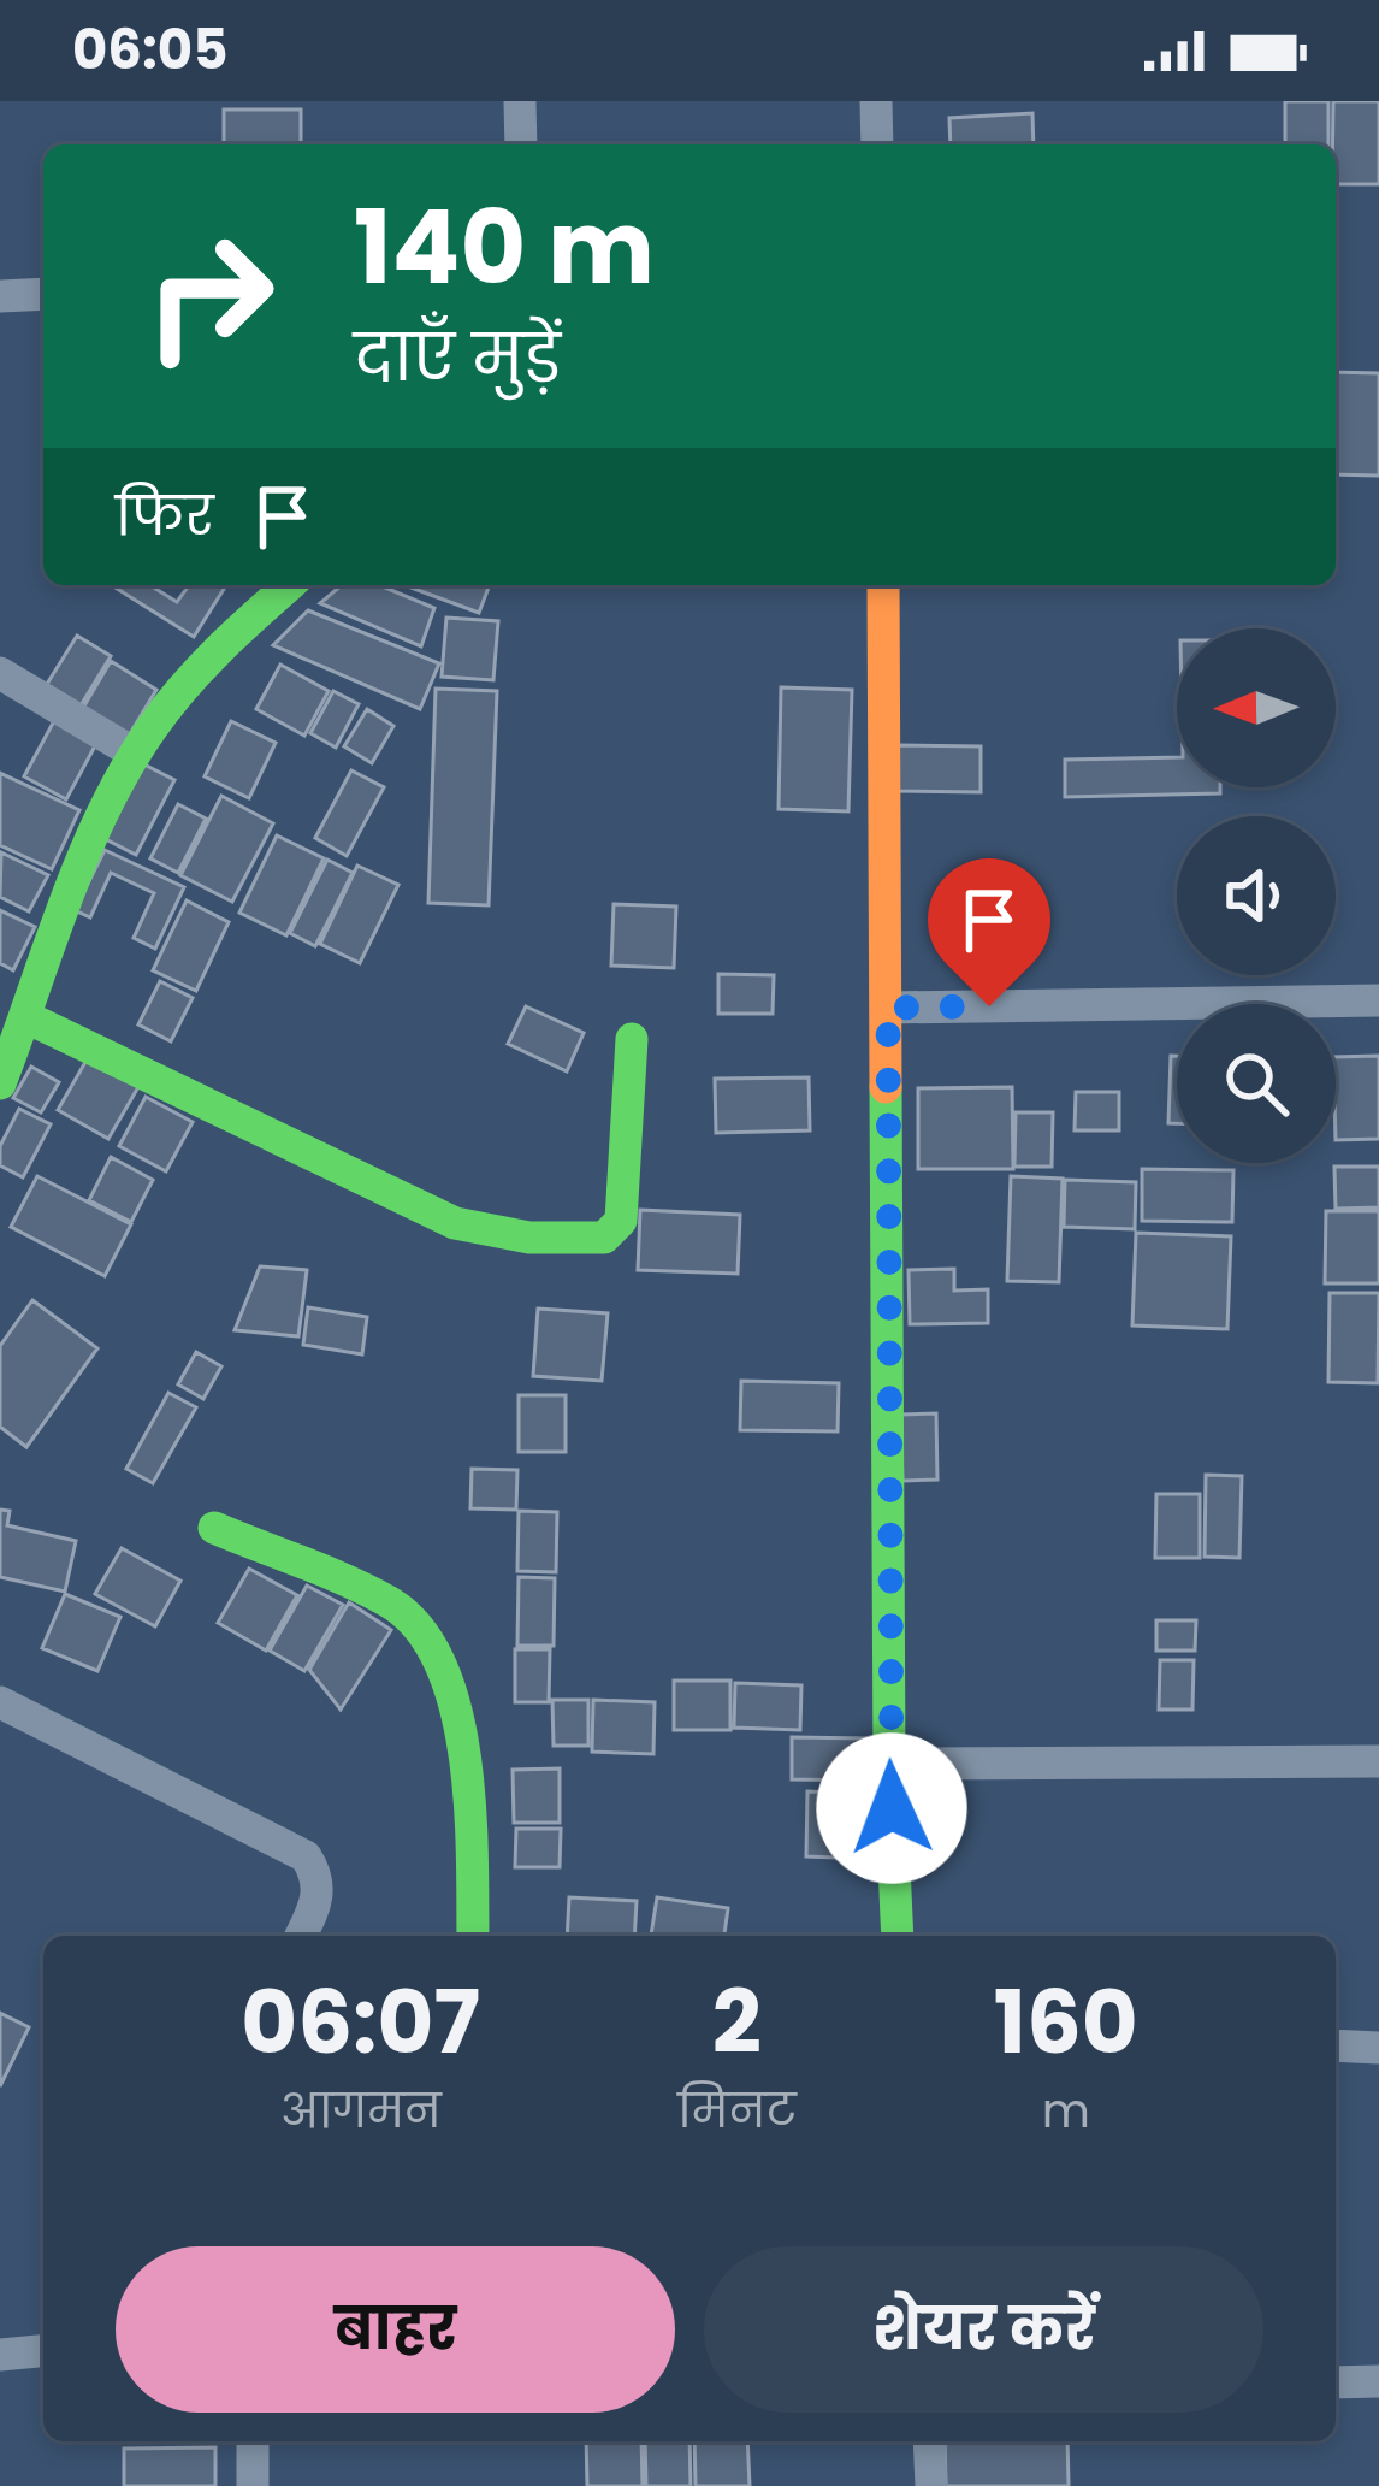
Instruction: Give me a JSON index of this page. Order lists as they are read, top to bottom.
{
  "north": "left",
  "page": {
    "status": "06:05",
    "turn": ["140 m", "दाएँ मुड़ें"],
    "then": "फिर",
    "eta": [
      "06:07",
      "आगमन",
      "2",
      "मिनट",
      "160",
      "m"
    ],
    "buttons": ["बाहर", "शेयर करें"]
  }
}
